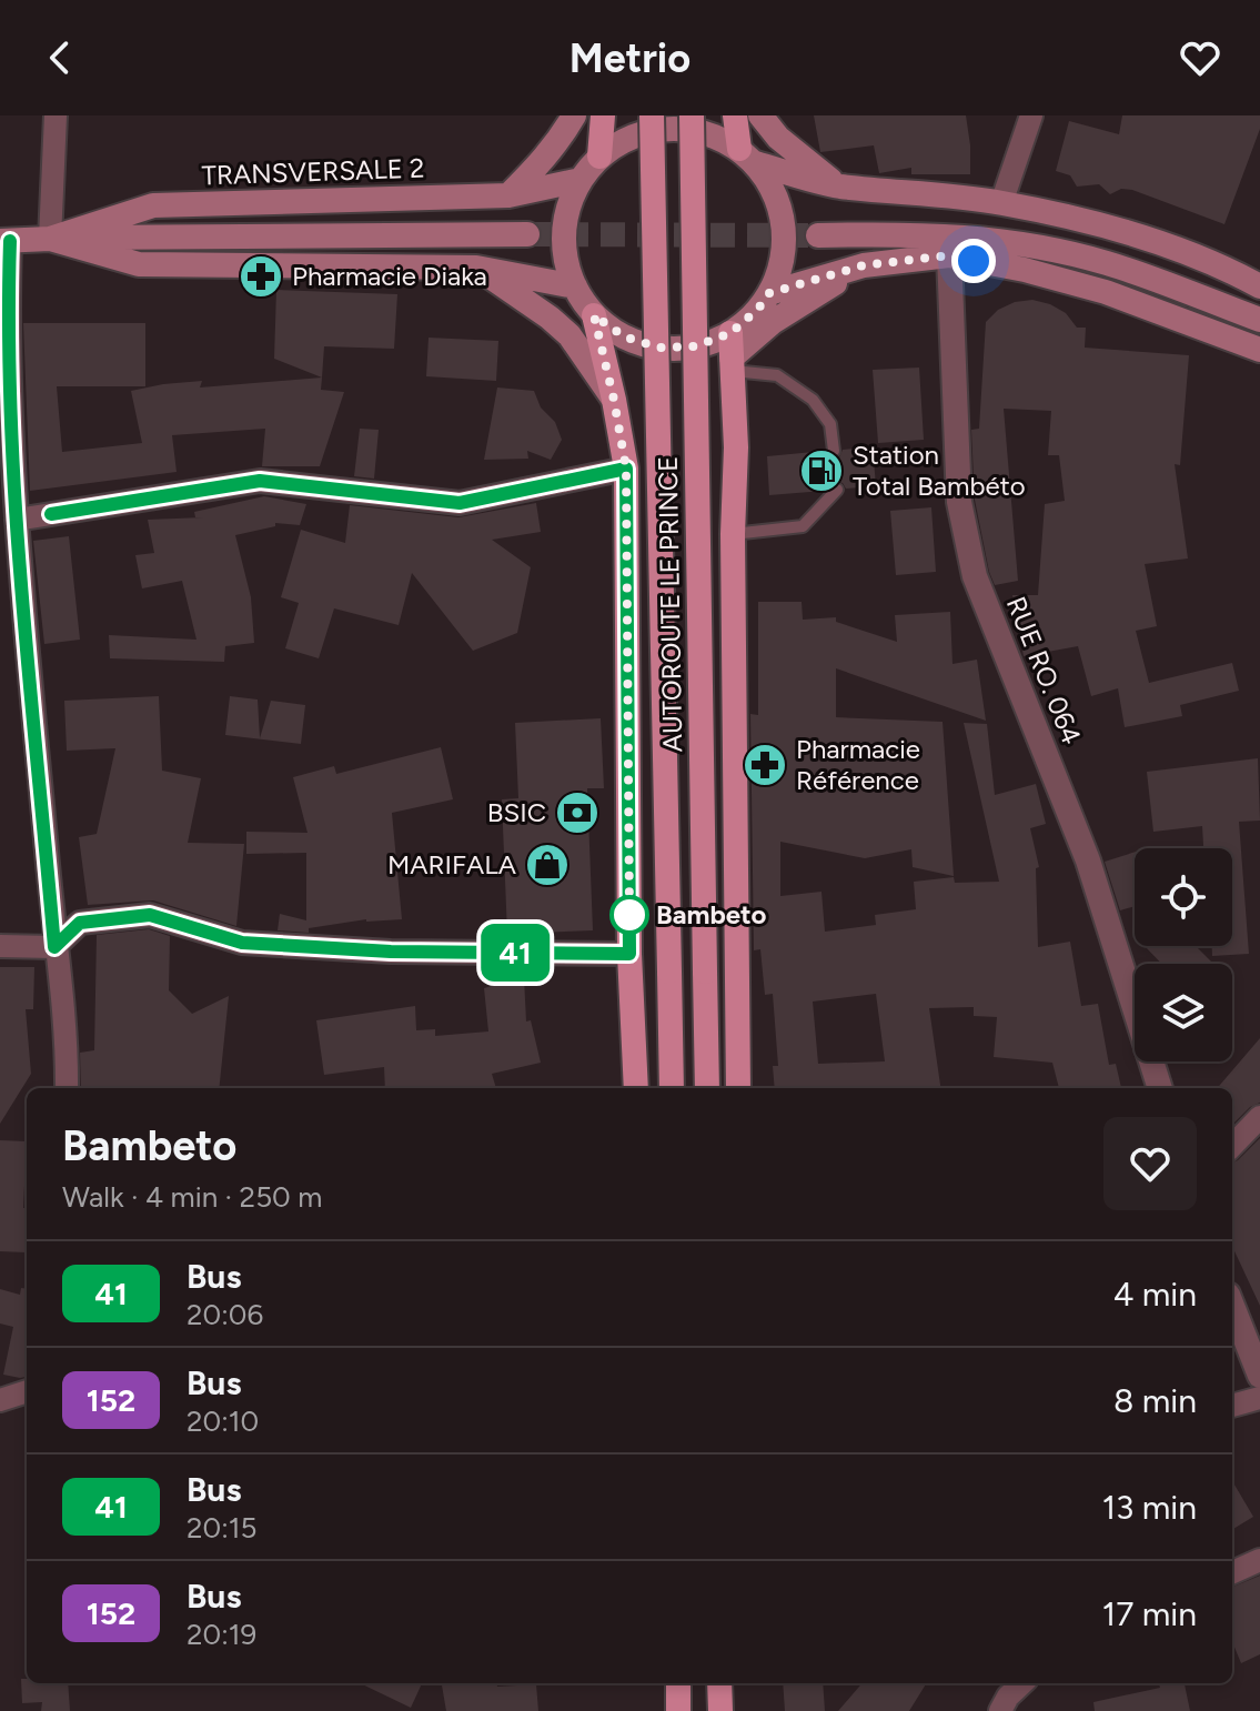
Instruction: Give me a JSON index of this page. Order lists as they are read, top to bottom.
{
  "streets": {
    "main road": ["TRANSVERSALE 2", "AUTOROUTE LE PRINCE"],
    "street": ["RUE RO. 064"]
  },
  "places": {
    "pharmacy": ["Pharmacie Diaka", "Pharmacie Référence"],
    "fuel station": ["Station Total Bambéto"],
    "bank": ["BSIC"],
    "shop": ["MARIFALA"],
    "other": ["Bambeto"]
  },
  "lines": ["bus line 41"],
  "page": {
    "header": "Metrio",
    "on_map": "41",
    "heading": ["Bambeto", "Walk · 4 min · 250 m"],
    "list": [
      {
        "mark": "41",
        "name": "Bus",
        "note": "20:06",
        "value": "4 min"
      },
      {
        "mark": "152",
        "name": "Bus",
        "note": "20:10",
        "value": "8 min"
      },
      {
        "mark": "41",
        "name": "Bus",
        "note": "20:15",
        "value": "13 min"
      },
      {
        "mark": "152",
        "name": "Bus",
        "note": "20:19",
        "value": "17 min"
      }
    ]
  }
}
